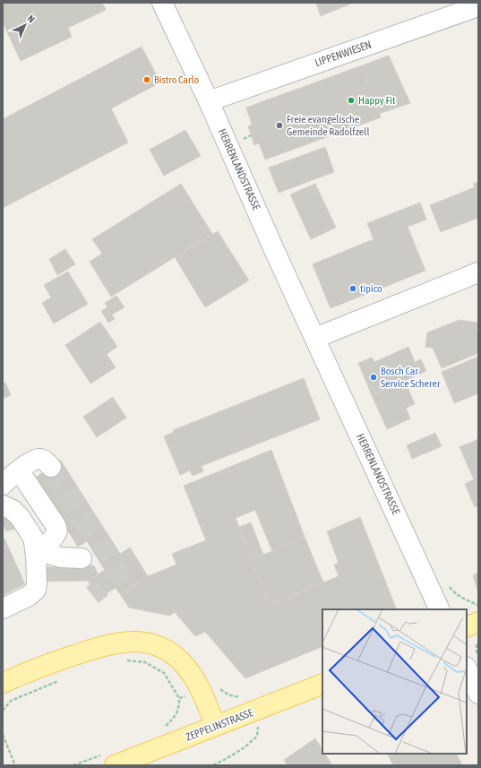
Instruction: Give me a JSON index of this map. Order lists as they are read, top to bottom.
{
  "streets": {
    "main road": ["ZEPPELINSTRASSE"],
    "street": ["LIPPENWIESEN", "HERRENLANDSTRASSE"]
  },
  "crossings": [
    ["LIPPENWIESEN", "HERRENLANDSTRASSE"]
  ],
  "places": [
    "Bistro Carlo",
    "Happy Fit",
    "Freie evangelische Gemeinde Radolfzell",
    "tipico",
    "Bosch Car Service Scherer"
  ],
  "north": "top right"
}
